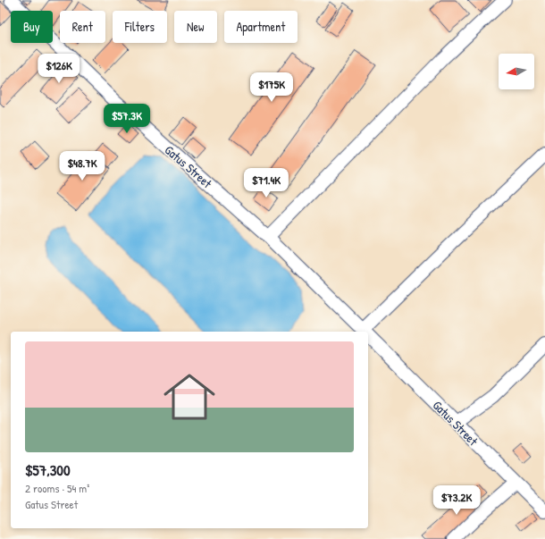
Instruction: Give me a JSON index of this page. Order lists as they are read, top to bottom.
{
  "streets": {
    "street": ["Gatus Street"]
  },
  "north": "left",
  "page": {
    "chip": [
      "Buy",
      "Rent",
      "Filters",
      "New",
      "Apartment"
    ],
    "price": [
      "$126K",
      "$175K",
      "$57.3K",
      "$48.7K",
      "$71.4K",
      "$73.2K"
    ],
    "list": [
      {
        "name": "$57,300",
        "note": "2 rooms · 54 m² · Gatus Street"
      }
    ]
  }
}
